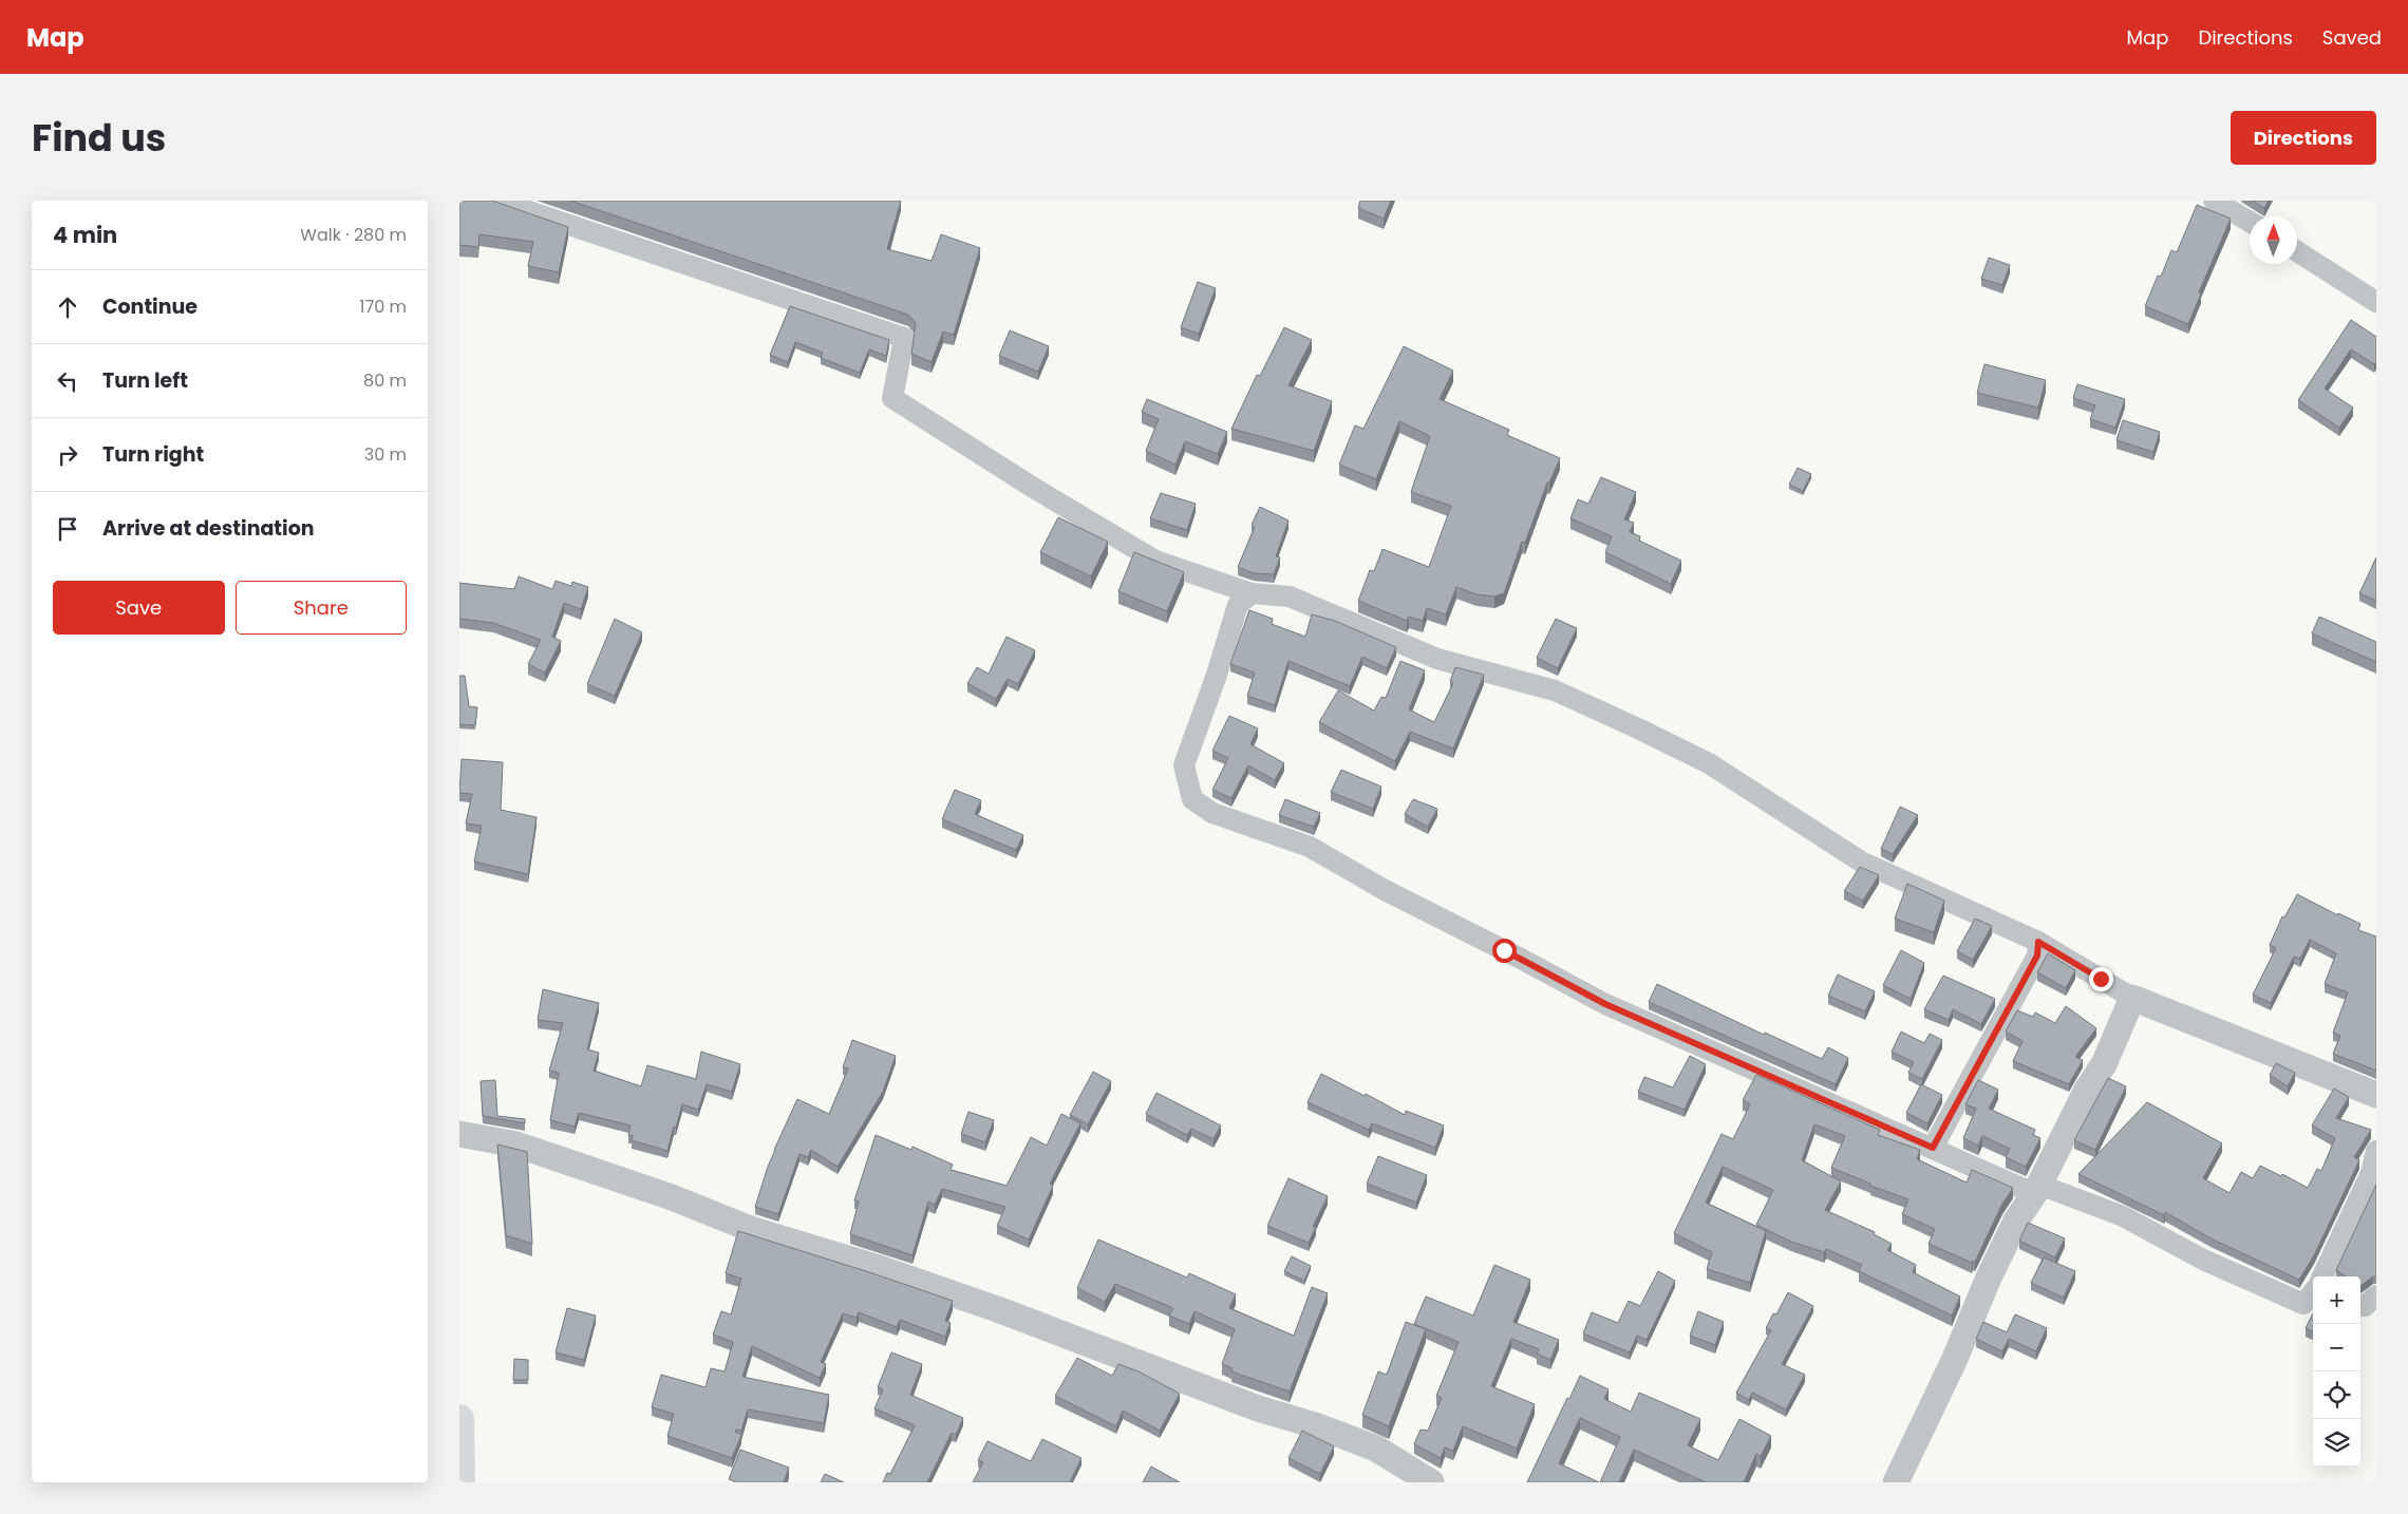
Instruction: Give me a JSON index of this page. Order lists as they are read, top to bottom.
{
  "north": "top",
  "page": {
    "header": "Map",
    "nav": ["Map", "Directions", "Saved"],
    "title": "Find us",
    "buttons": [
      "Directions",
      ["Save", "Share"]
    ],
    "heading": ["4 min", "Walk · 280 m"],
    "list": [
      ["Continue", "170 m"],
      ["Turn left", "80 m"],
      ["Turn right", "30 m"],
      "Arrive at destination"
    ],
    "map_buttons": ["+", "−"]
  }
}
